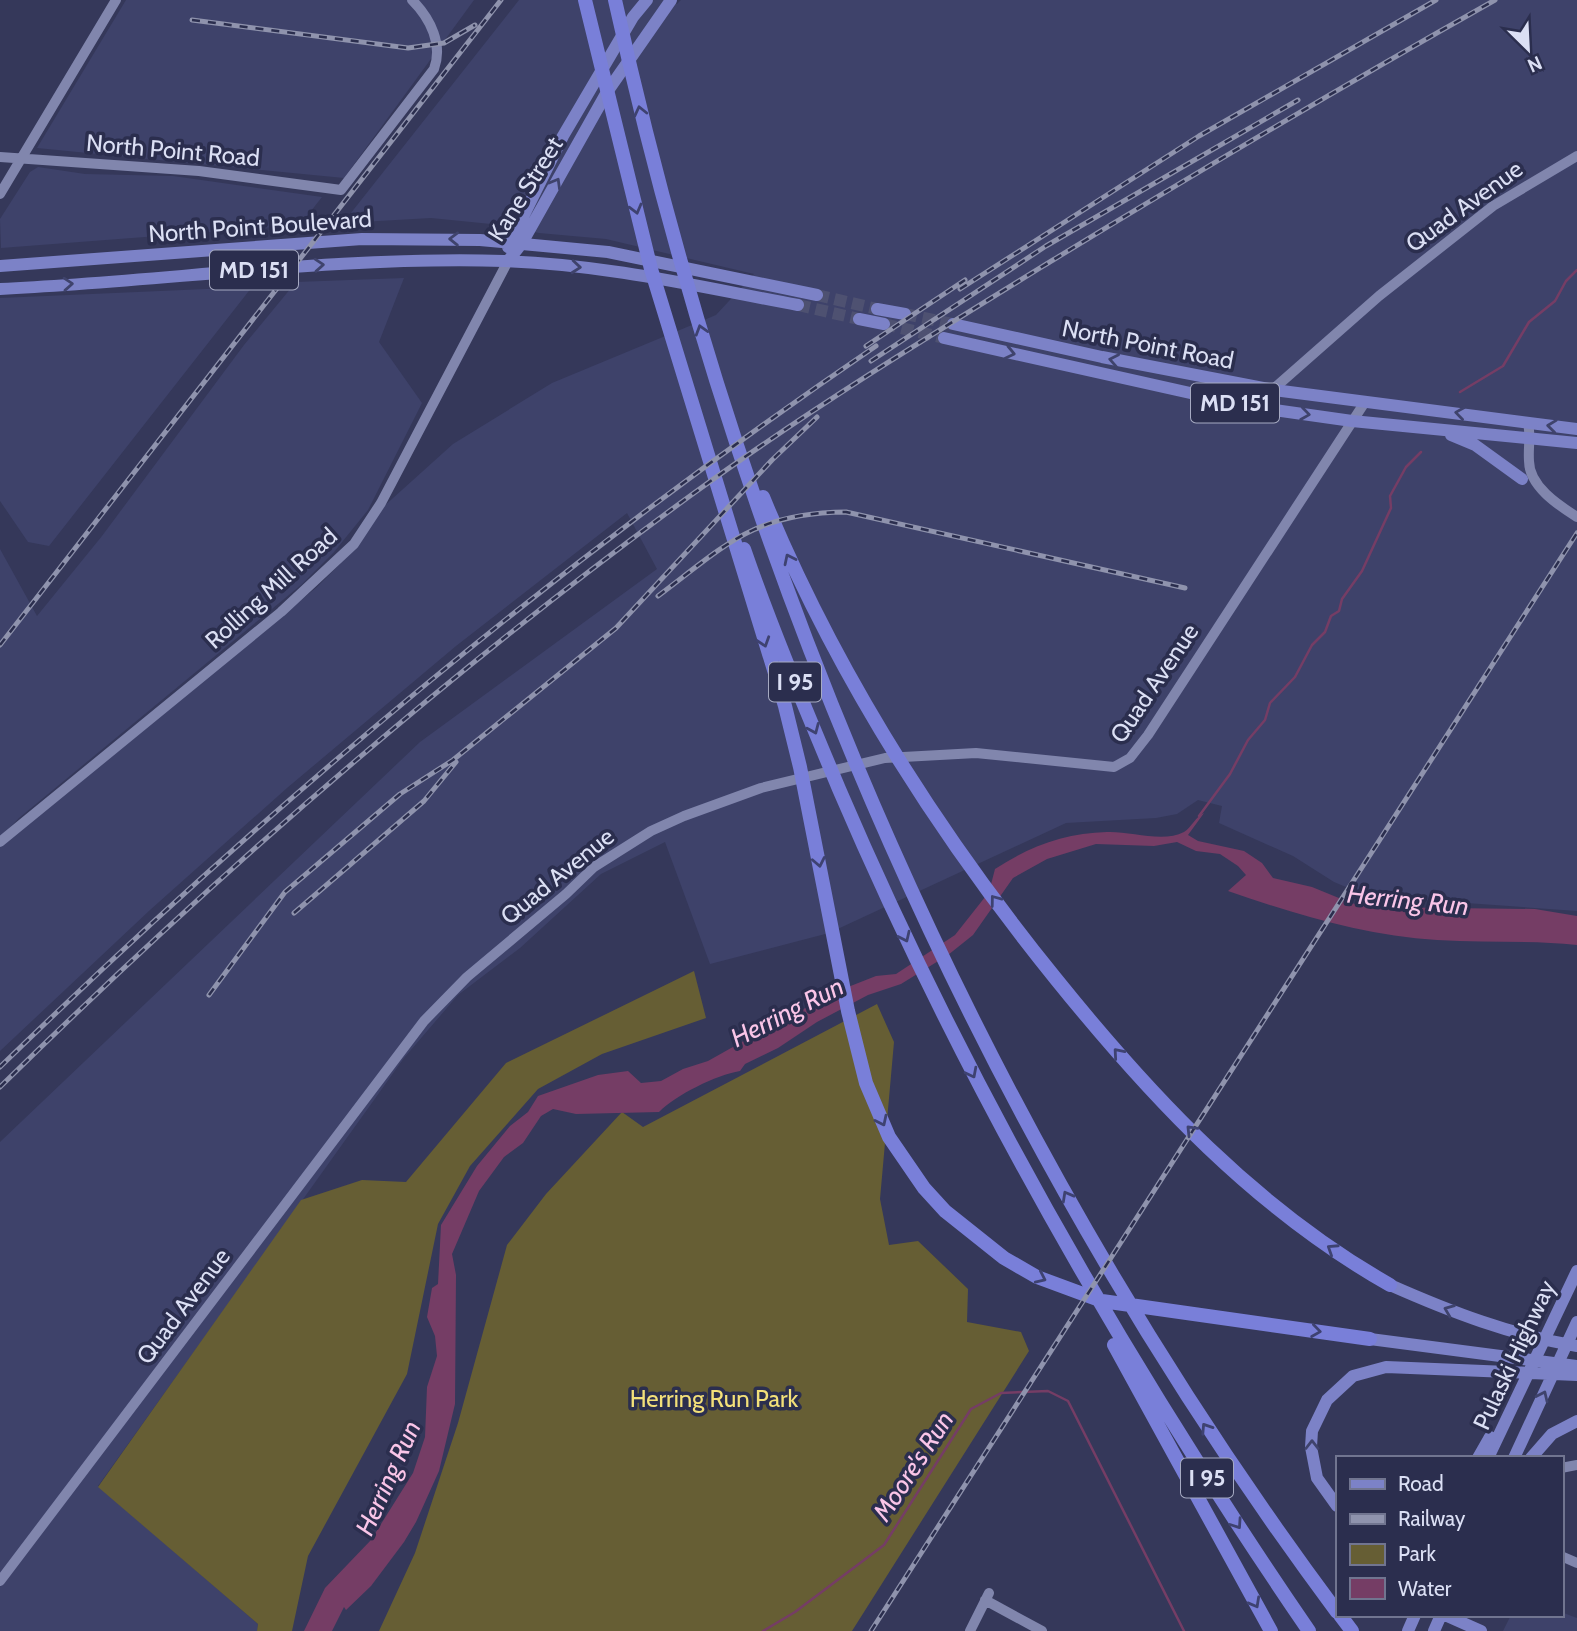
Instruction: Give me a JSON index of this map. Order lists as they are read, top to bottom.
{
  "streets": {
    "highway": ["I 95"],
    "main road": [
      "North Point Road",
      "Kane Street",
      "North Point Boulevard",
      "MD 151",
      "Pulaski Highway"
    ],
    "street": ["Quad Avenue", "Rolling Mill Road"]
  },
  "crossings": [
    ["North Point Road", "Quad Avenue"],
    ["North Point Road", "MD 151"],
    ["Kane Street", "North Point Boulevard"],
    ["Kane Street", "MD 151"],
    ["Kane Street", "Rolling Mill Road"],
    ["North Point Boulevard", "MD 151"],
    ["North Point Boulevard", "Rolling Mill Road"],
    ["MD 151", "Rolling Mill Road"]
  ],
  "water": ["Herring Run", "Moore's Run"],
  "parks": ["Herring Run Park"],
  "legend": [
    "Road",
    "Railway",
    "Park",
    "Water"
  ],
  "north": "bottom right"
}
